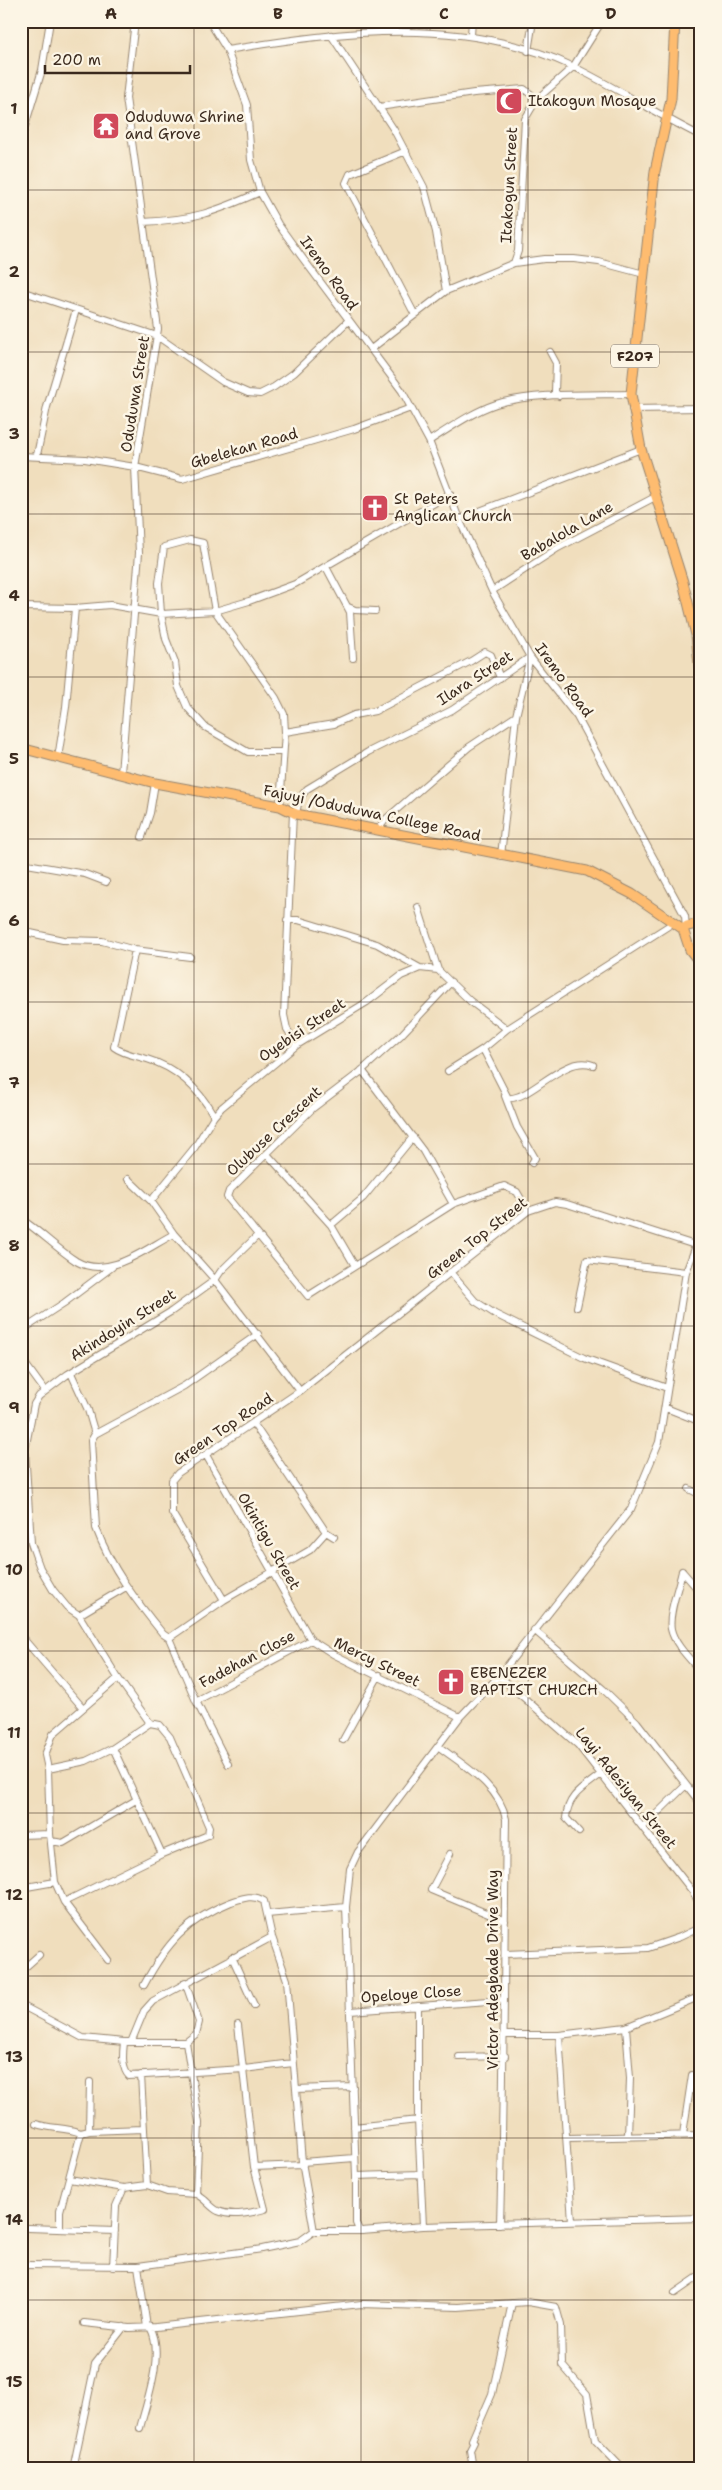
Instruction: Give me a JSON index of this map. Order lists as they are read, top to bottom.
{
  "streets": {
    "main road": ["F207", "Fajuyi /Oduduwa College Road"],
    "street": [
      "Itakogun Street",
      "Iremo Road",
      "Oduduwa Street",
      "Gbelekan Road",
      "Babalola Lane",
      "Ilara Street",
      "Oyebisi Street",
      "Olubuse Crescent",
      "Green Top Street",
      "Akindoyin Street",
      "Green Top Road",
      "Okintigu Street",
      "Fadehan Close",
      "Mercy Street",
      "Layi Adesiyan Street",
      "Victor Adegbade Drive Way",
      "Opeloye Close"
    ]
  },
  "crossings": [
    ["Iremo Road", "Gbelekan Road"],
    ["Iremo Road", "Babalola Lane"],
    ["Iremo Road", "Ilara Street"],
    ["Iremo Road", "Fajuyi /Oduduwa College Road"],
    ["F207", "Babalola Lane"],
    ["Oduduwa Street", "Gbelekan Road"],
    ["Oduduwa Street", "Fajuyi /Oduduwa College Road"],
    ["Ilara Street", "Fajuyi /Oduduwa College Road"],
    ["Ilara Street", "Oyebisi Street"],
    ["Olubuse Crescent", "Green Top Street"],
    ["Olubuse Crescent", "Akindoyin Street"],
    ["Green Top Street", "Green Top Road"],
    ["Green Top Road", "Okintigu Street"],
    ["Okintigu Street", "Fadehan Close"],
    ["Okintigu Street", "Mercy Street"],
    ["Fadehan Close", "Mercy Street"],
    ["Victor Adegbade Drive Way", "Opeloye Close"]
  ],
  "places": {
    "mosque": ["Itakogun Mosque"],
    "temple": ["Oduduwa Shrine and Grove"],
    "church": ["St Peters Anglican Church", "EBENEZER BAPTIST CHURCH"]
  },
  "scale_bar": "200 m",
  "grid": {
    "columns": [
      "A",
      "B",
      "C",
      "D"
    ],
    "rows": [
      "1",
      "2",
      "3",
      "4",
      "5",
      "6",
      "7",
      "8",
      "9",
      "10",
      "11",
      "12",
      "13",
      "14",
      "15"
    ]
  }
}
